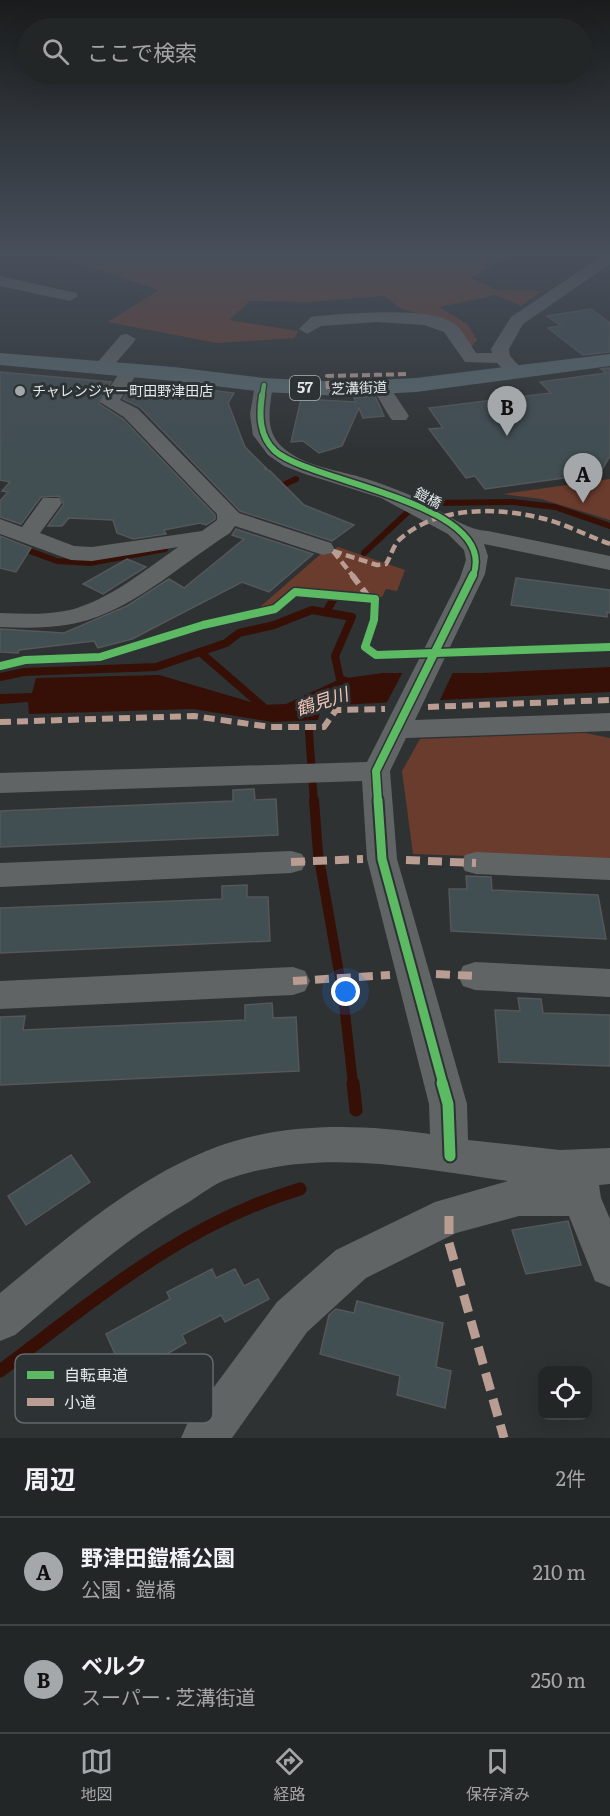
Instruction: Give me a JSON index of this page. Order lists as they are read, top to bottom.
{
  "streets": {
    "main road": ["57", "芝溝街道"],
    "street": ["鎧橋"]
  },
  "crossings": [
    ["芝溝街道", "鎧橋"]
  ],
  "water": ["鶴見川"],
  "places": ["チャレンジャー町田野津田店"],
  "legend": ["自転車道", "小道"],
  "page": {
    "search": "ここで検索",
    "pins": ["B", "A"],
    "heading": ["周辺", "2件"],
    "list": [
      {
        "mark": "A",
        "name": "野津田鎧橋公園",
        "note": "公園 · 鎧橋",
        "value": "210 m"
      },
      {
        "mark": "B",
        "name": "ベルク",
        "note": "スーパー · 芝溝街道",
        "value": "250 m"
      }
    ],
    "nav": ["地図", "経路", "保存済み"]
  }
}
